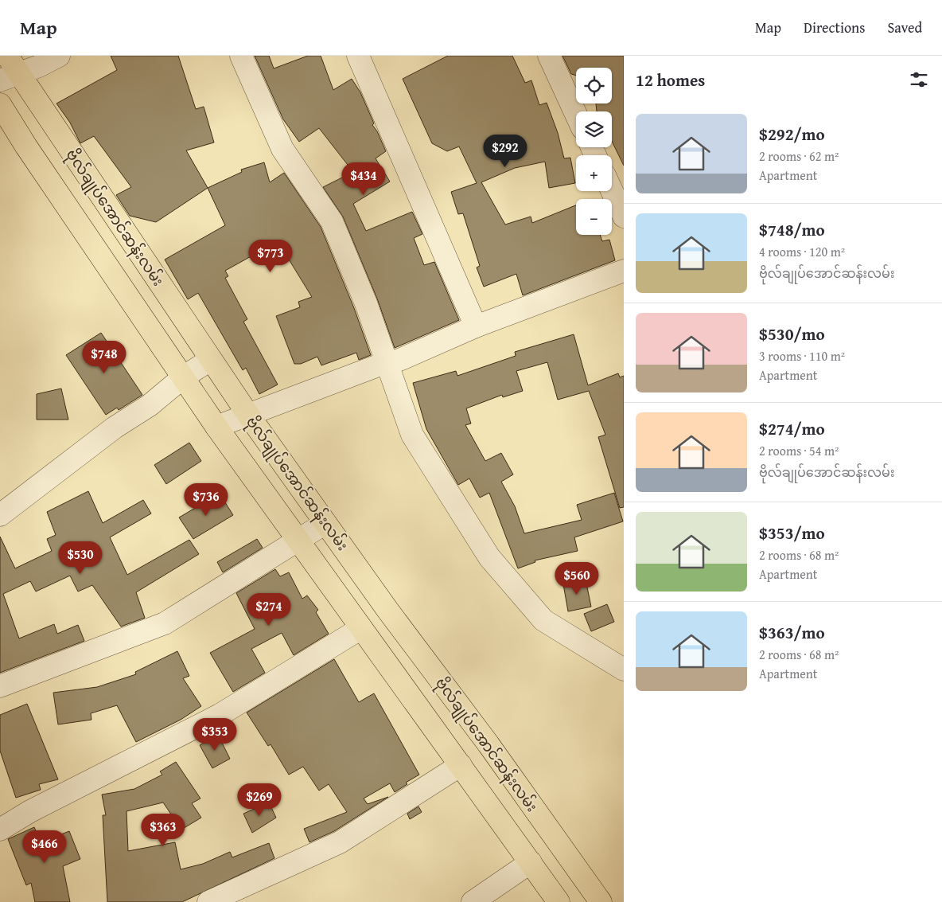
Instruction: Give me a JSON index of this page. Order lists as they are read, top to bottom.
{
  "streets": {
    "highway": ["ဗိုလ်ချုပ်အောင်ဆန်းလမ်း"]
  },
  "page": {
    "header": "Map",
    "nav": ["Map", "Directions", "Saved"],
    "heading": "12 homes",
    "map_buttons": ["+", "−"],
    "list": [
      {
        "name": "$292/mo",
        "note": "2 rooms · 62 m² · Apartment"
      },
      {
        "name": "$748/mo",
        "note": "4 rooms · 120 m² · ဗိုလ်ချုပ်အောင်ဆန်းလမ်း"
      },
      {
        "name": "$530/mo",
        "note": "3 rooms · 110 m² · Apartment"
      },
      {
        "name": "$274/mo",
        "note": "2 rooms · 54 m² · ဗိုလ်ချုပ်အောင်ဆန်းလမ်း"
      },
      {
        "name": "$353/mo",
        "note": "2 rooms · 68 m² · Apartment"
      },
      {
        "name": "$363/mo",
        "note": "2 rooms · 68 m² · Apartment"
      }
    ],
    "price": [
      "$292",
      "$434",
      "$773",
      "$748",
      "$736",
      "$530",
      "$560",
      "$274",
      "$353",
      "$269",
      "$363",
      "$466"
    ]
  }
}
